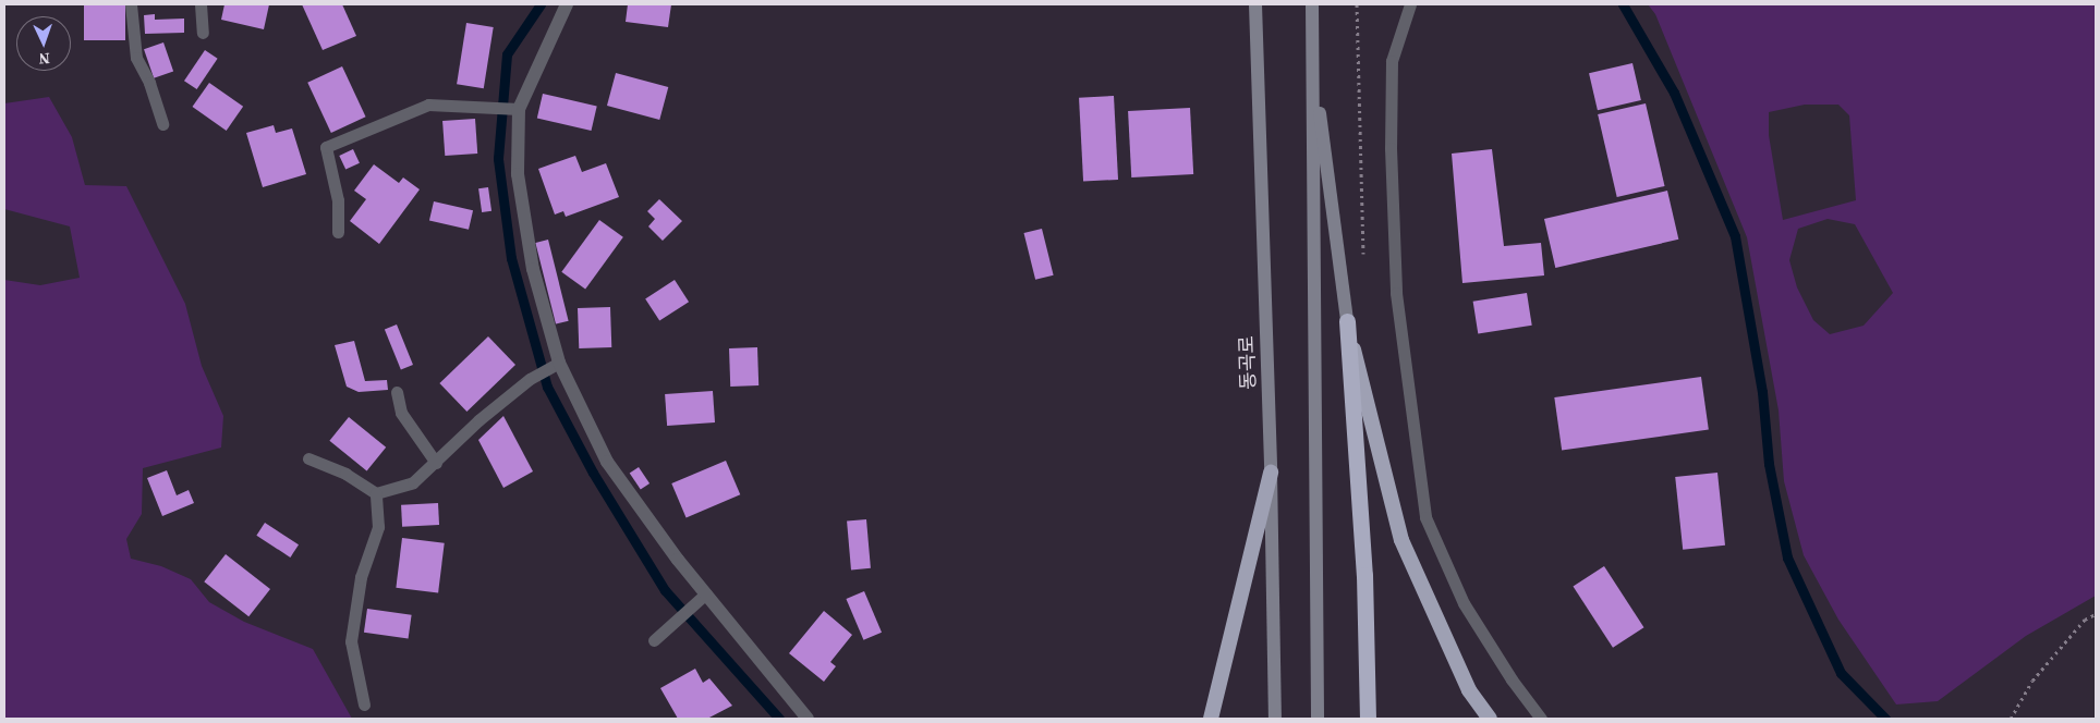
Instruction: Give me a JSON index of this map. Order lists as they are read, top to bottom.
{
  "streets": {
    "main road": ["동곡로"]
  },
  "north": "bottom"
}
